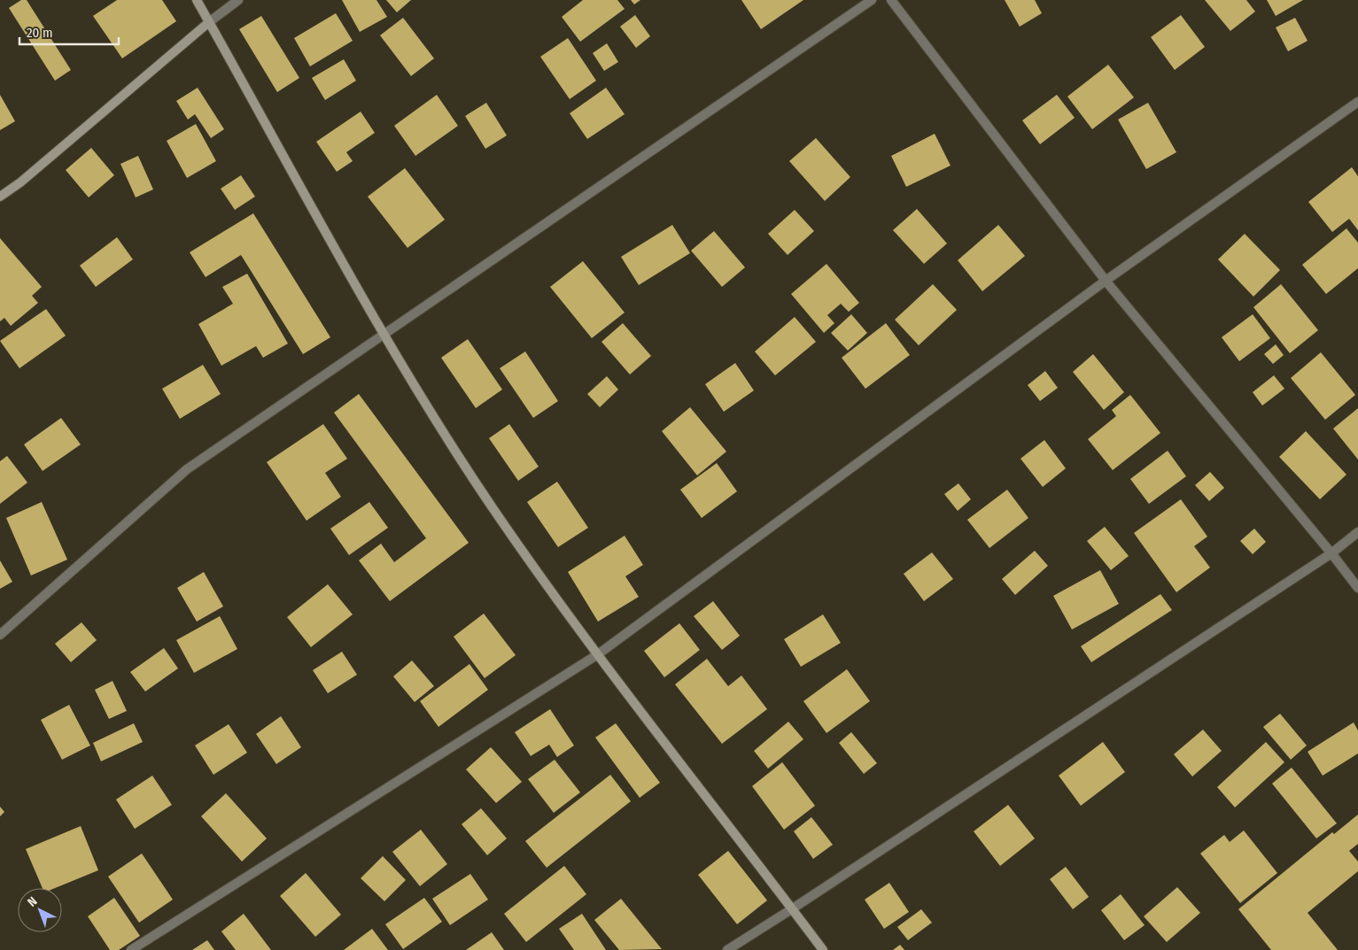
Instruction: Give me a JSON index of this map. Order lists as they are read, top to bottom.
{
  "scale_bar": "20 m",
  "north": "top left"
}
